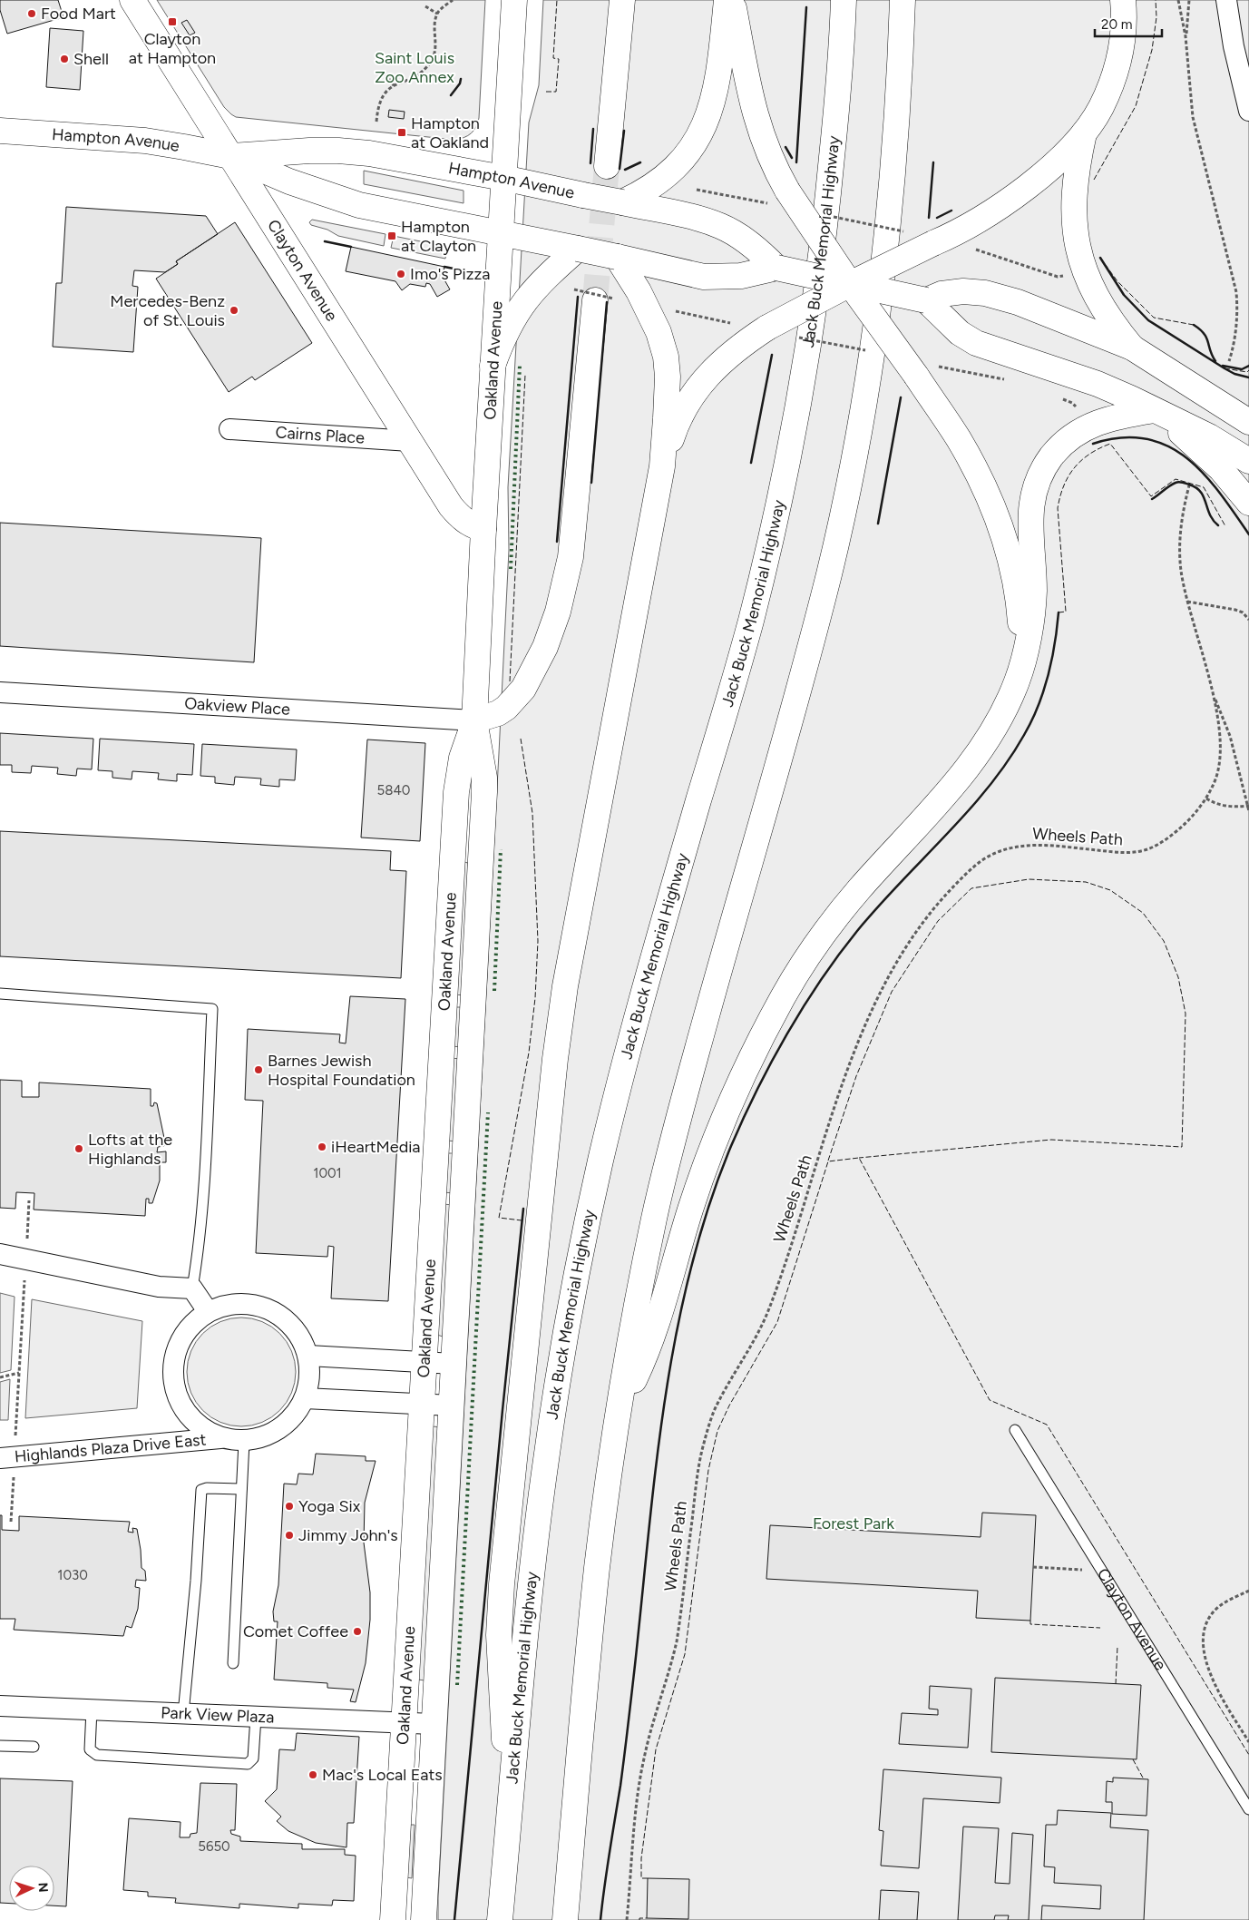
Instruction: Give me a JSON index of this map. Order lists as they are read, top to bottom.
{
  "streets": {
    "main road": [
      "Hampton Avenue",
      "Jack Buck Memorial Highway",
      "Clayton Avenue",
      "Oakland Avenue"
    ],
    "street": [
      "Cairns Place",
      "Oakview Place",
      "Highlands Plaza Drive East",
      "Park View Plaza"
    ],
    "path": ["Wheels Path"]
  },
  "crossings": [
    ["Hampton Avenue", "Clayton Avenue"],
    ["Hampton Avenue", "Oakland Avenue"],
    ["Clayton Avenue", "Oakland Avenue"],
    ["Clayton Avenue", "Cairns Place"],
    ["Oakland Avenue", "Oakview Place"],
    ["Oakland Avenue", "Park View Plaza"]
  ],
  "parks": ["Saint Louis Zoo Annex", "Forest Park"],
  "places": {
    "other": [
      "Food Mart",
      "Shell",
      "Imo's Pizza",
      "Mercedes-Benz of St. Louis",
      "Barnes Jewish Hospital Foundation",
      "iHeartMedia",
      "Lofts at the Highlands",
      "Yoga Six",
      "Jimmy John's",
      "Comet Coffee",
      "Mac's Local Eats"
    ],
    "transit": ["Clayton at Hampton", "Hampton at Oakland", "Hampton at Clayton"]
  },
  "house_numbers": [
    "5840",
    "1001",
    "1030",
    "5650"
  ],
  "scale_bar": "20 m",
  "north": "right"
}
